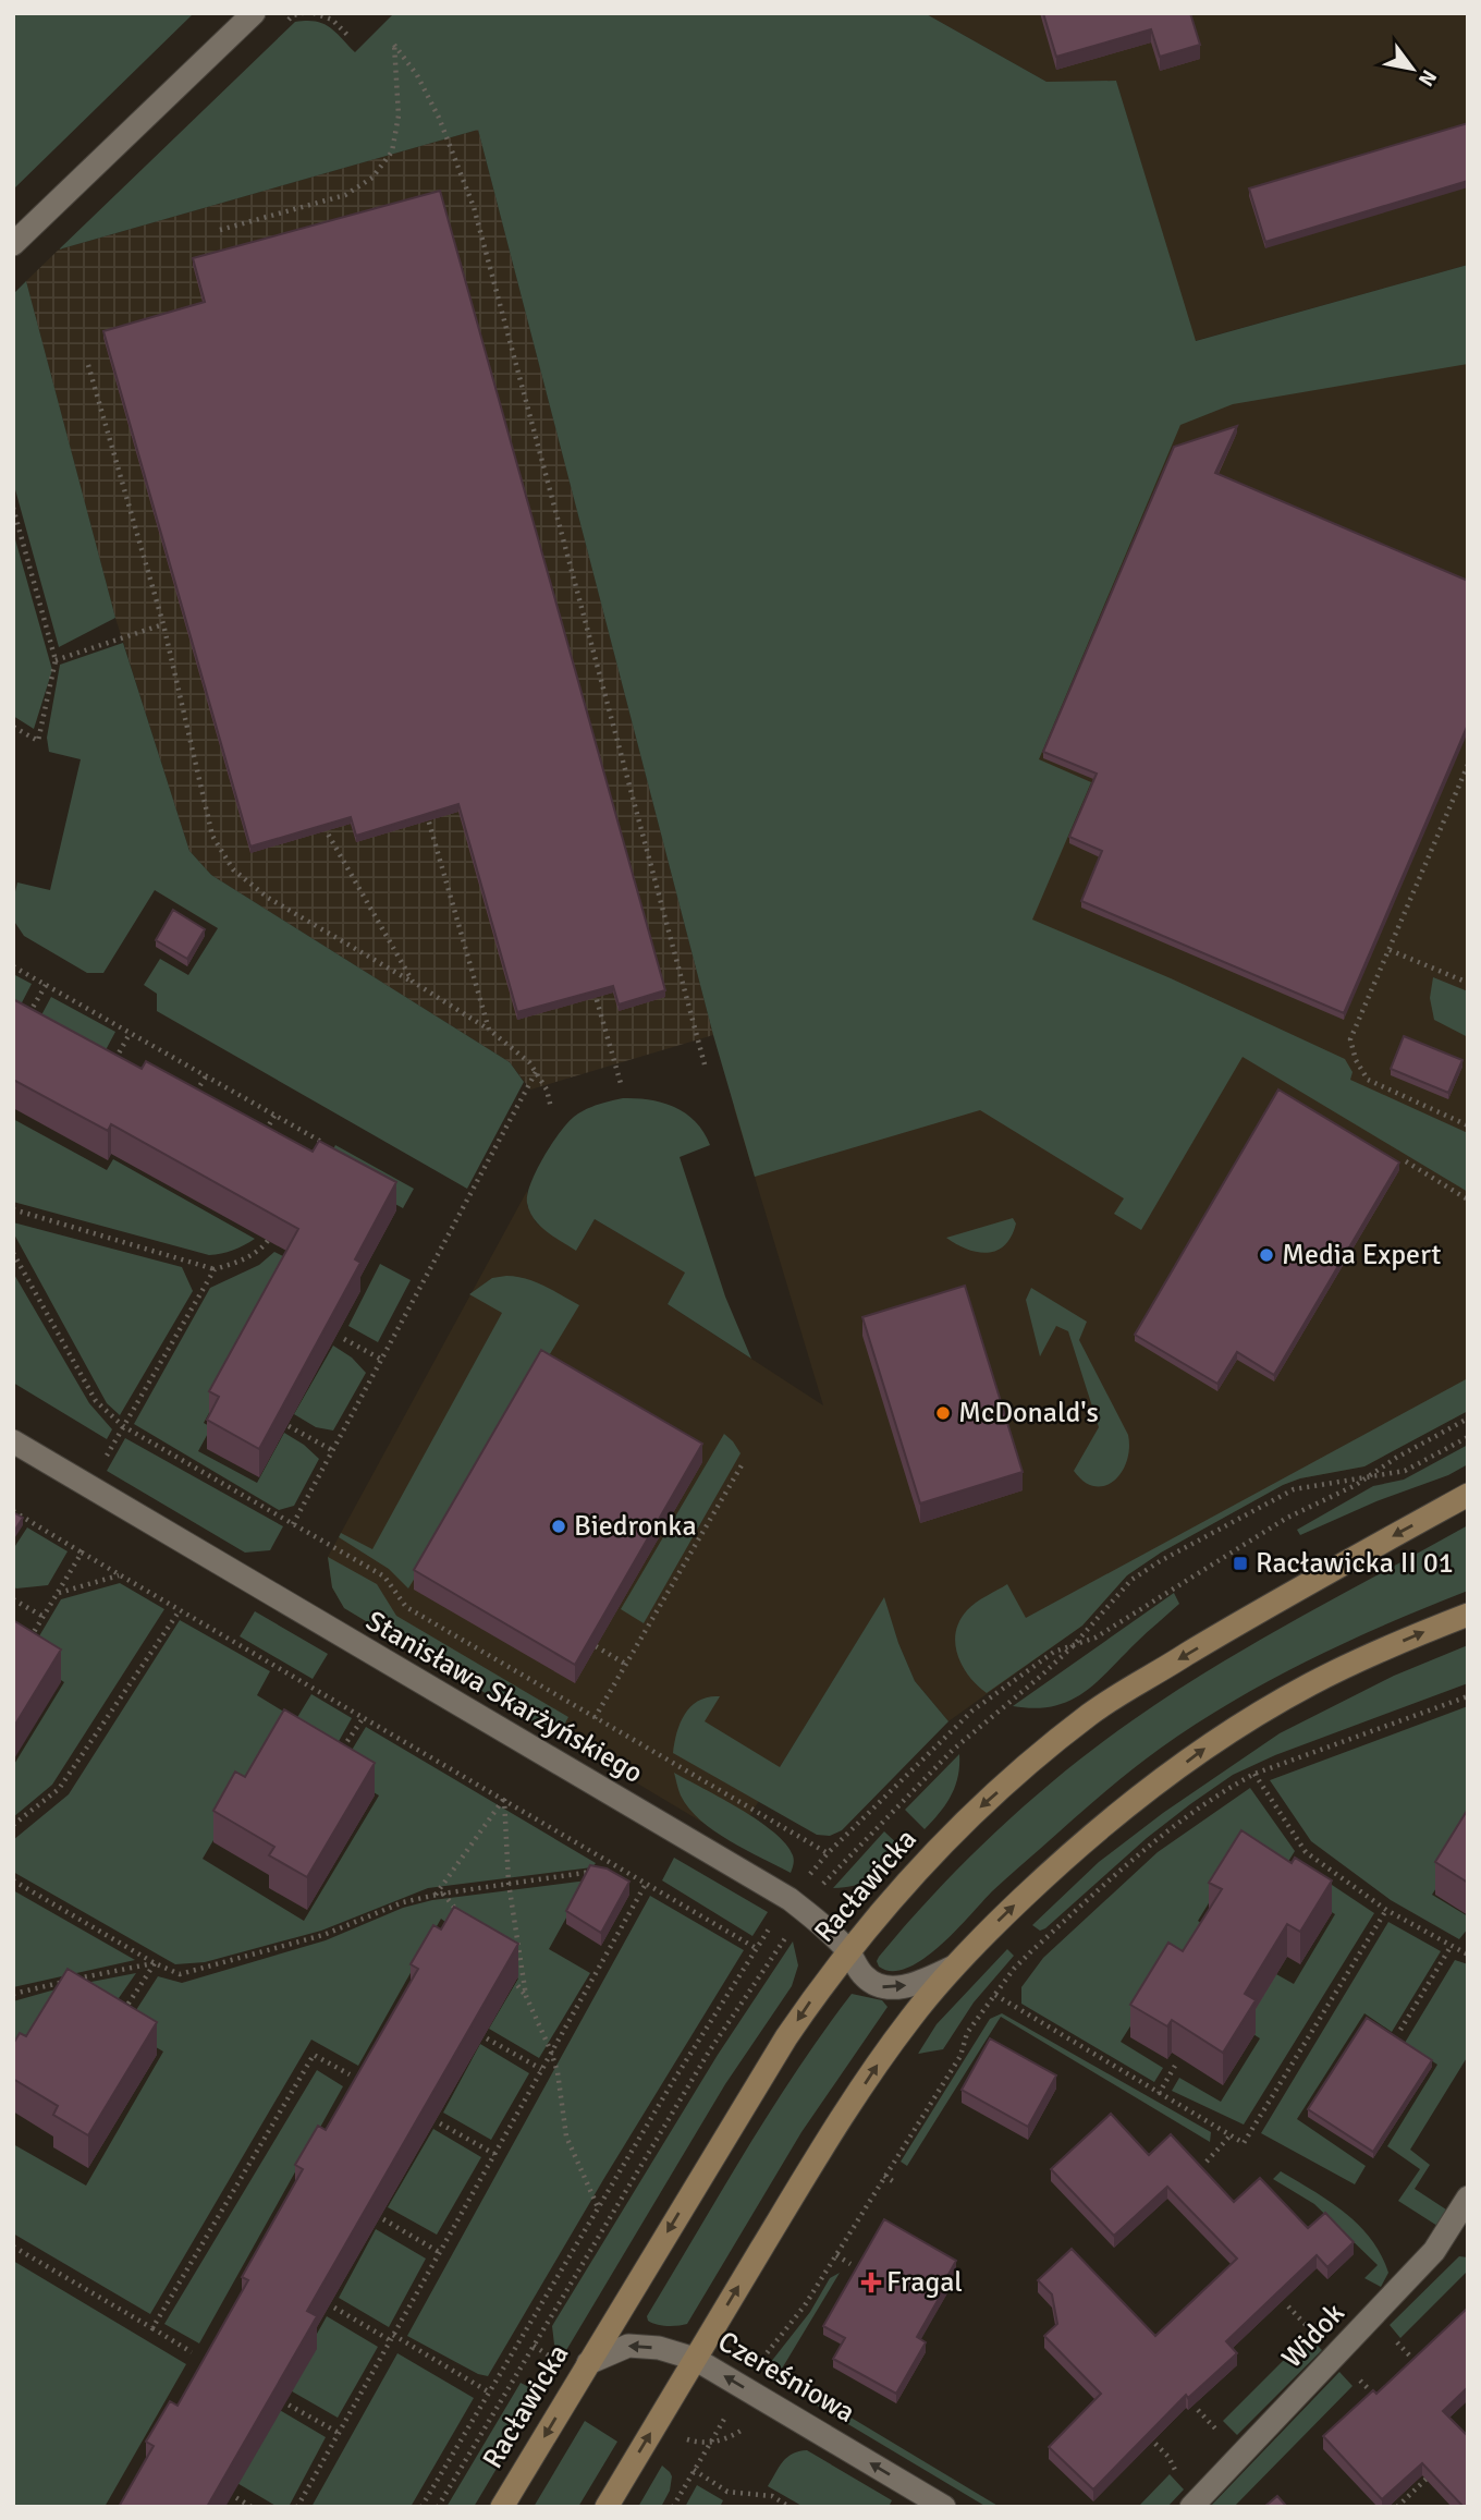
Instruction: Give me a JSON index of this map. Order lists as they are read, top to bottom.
{
  "streets": {
    "street": [
      "Stanisława Skarżyńskiego",
      "Racławicka",
      "Widok",
      "Czereśniowa"
    ]
  },
  "crossings": [
    ["Stanisława Skarżyńskiego", "Racławicka"],
    ["Racławicka", "Czereśniowa"]
  ],
  "one_way": ["Czereśniowa"],
  "places": {
    "other": ["Media Expert", "McDonald's", "Biedronka"],
    "transit": ["Racławicka II 01"],
    "health": ["Fragal"]
  },
  "north": "bottom right"
}
